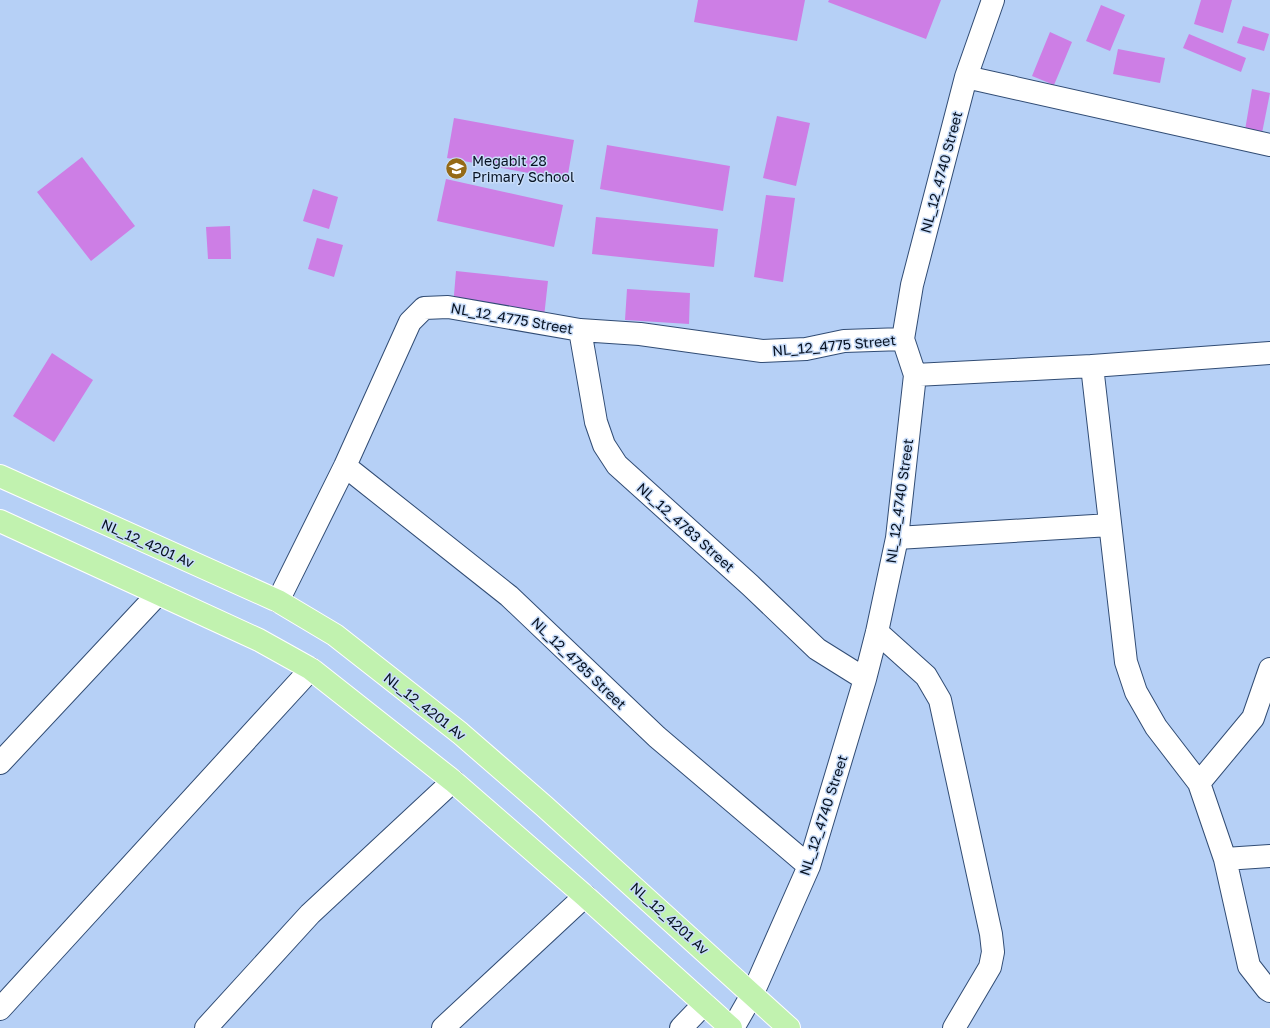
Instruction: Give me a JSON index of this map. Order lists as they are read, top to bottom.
{
  "streets": {
    "main road": ["NL_12_4201 Av"],
    "street": [
      "NL_12_4740 Street",
      "NL_12_4775 Street",
      "NL_12_4783 Street",
      "NL_12_4785 Street"
    ]
  },
  "crossings": [
    ["NL_12_4740 Street", "NL_12_4775 Street"],
    ["NL_12_4740 Street", "NL_12_4783 Street"],
    ["NL_12_4740 Street", "NL_12_4201 Av"],
    ["NL_12_4740 Street", "NL_12_4785 Street"],
    ["NL_12_4775 Street", "NL_12_4783 Street"],
    ["NL_12_4775 Street", "NL_12_4201 Av"],
    ["NL_12_4775 Street", "NL_12_4785 Street"]
  ],
  "places": {
    "school or university": ["Megabit 28 Primary School"]
  }
}
